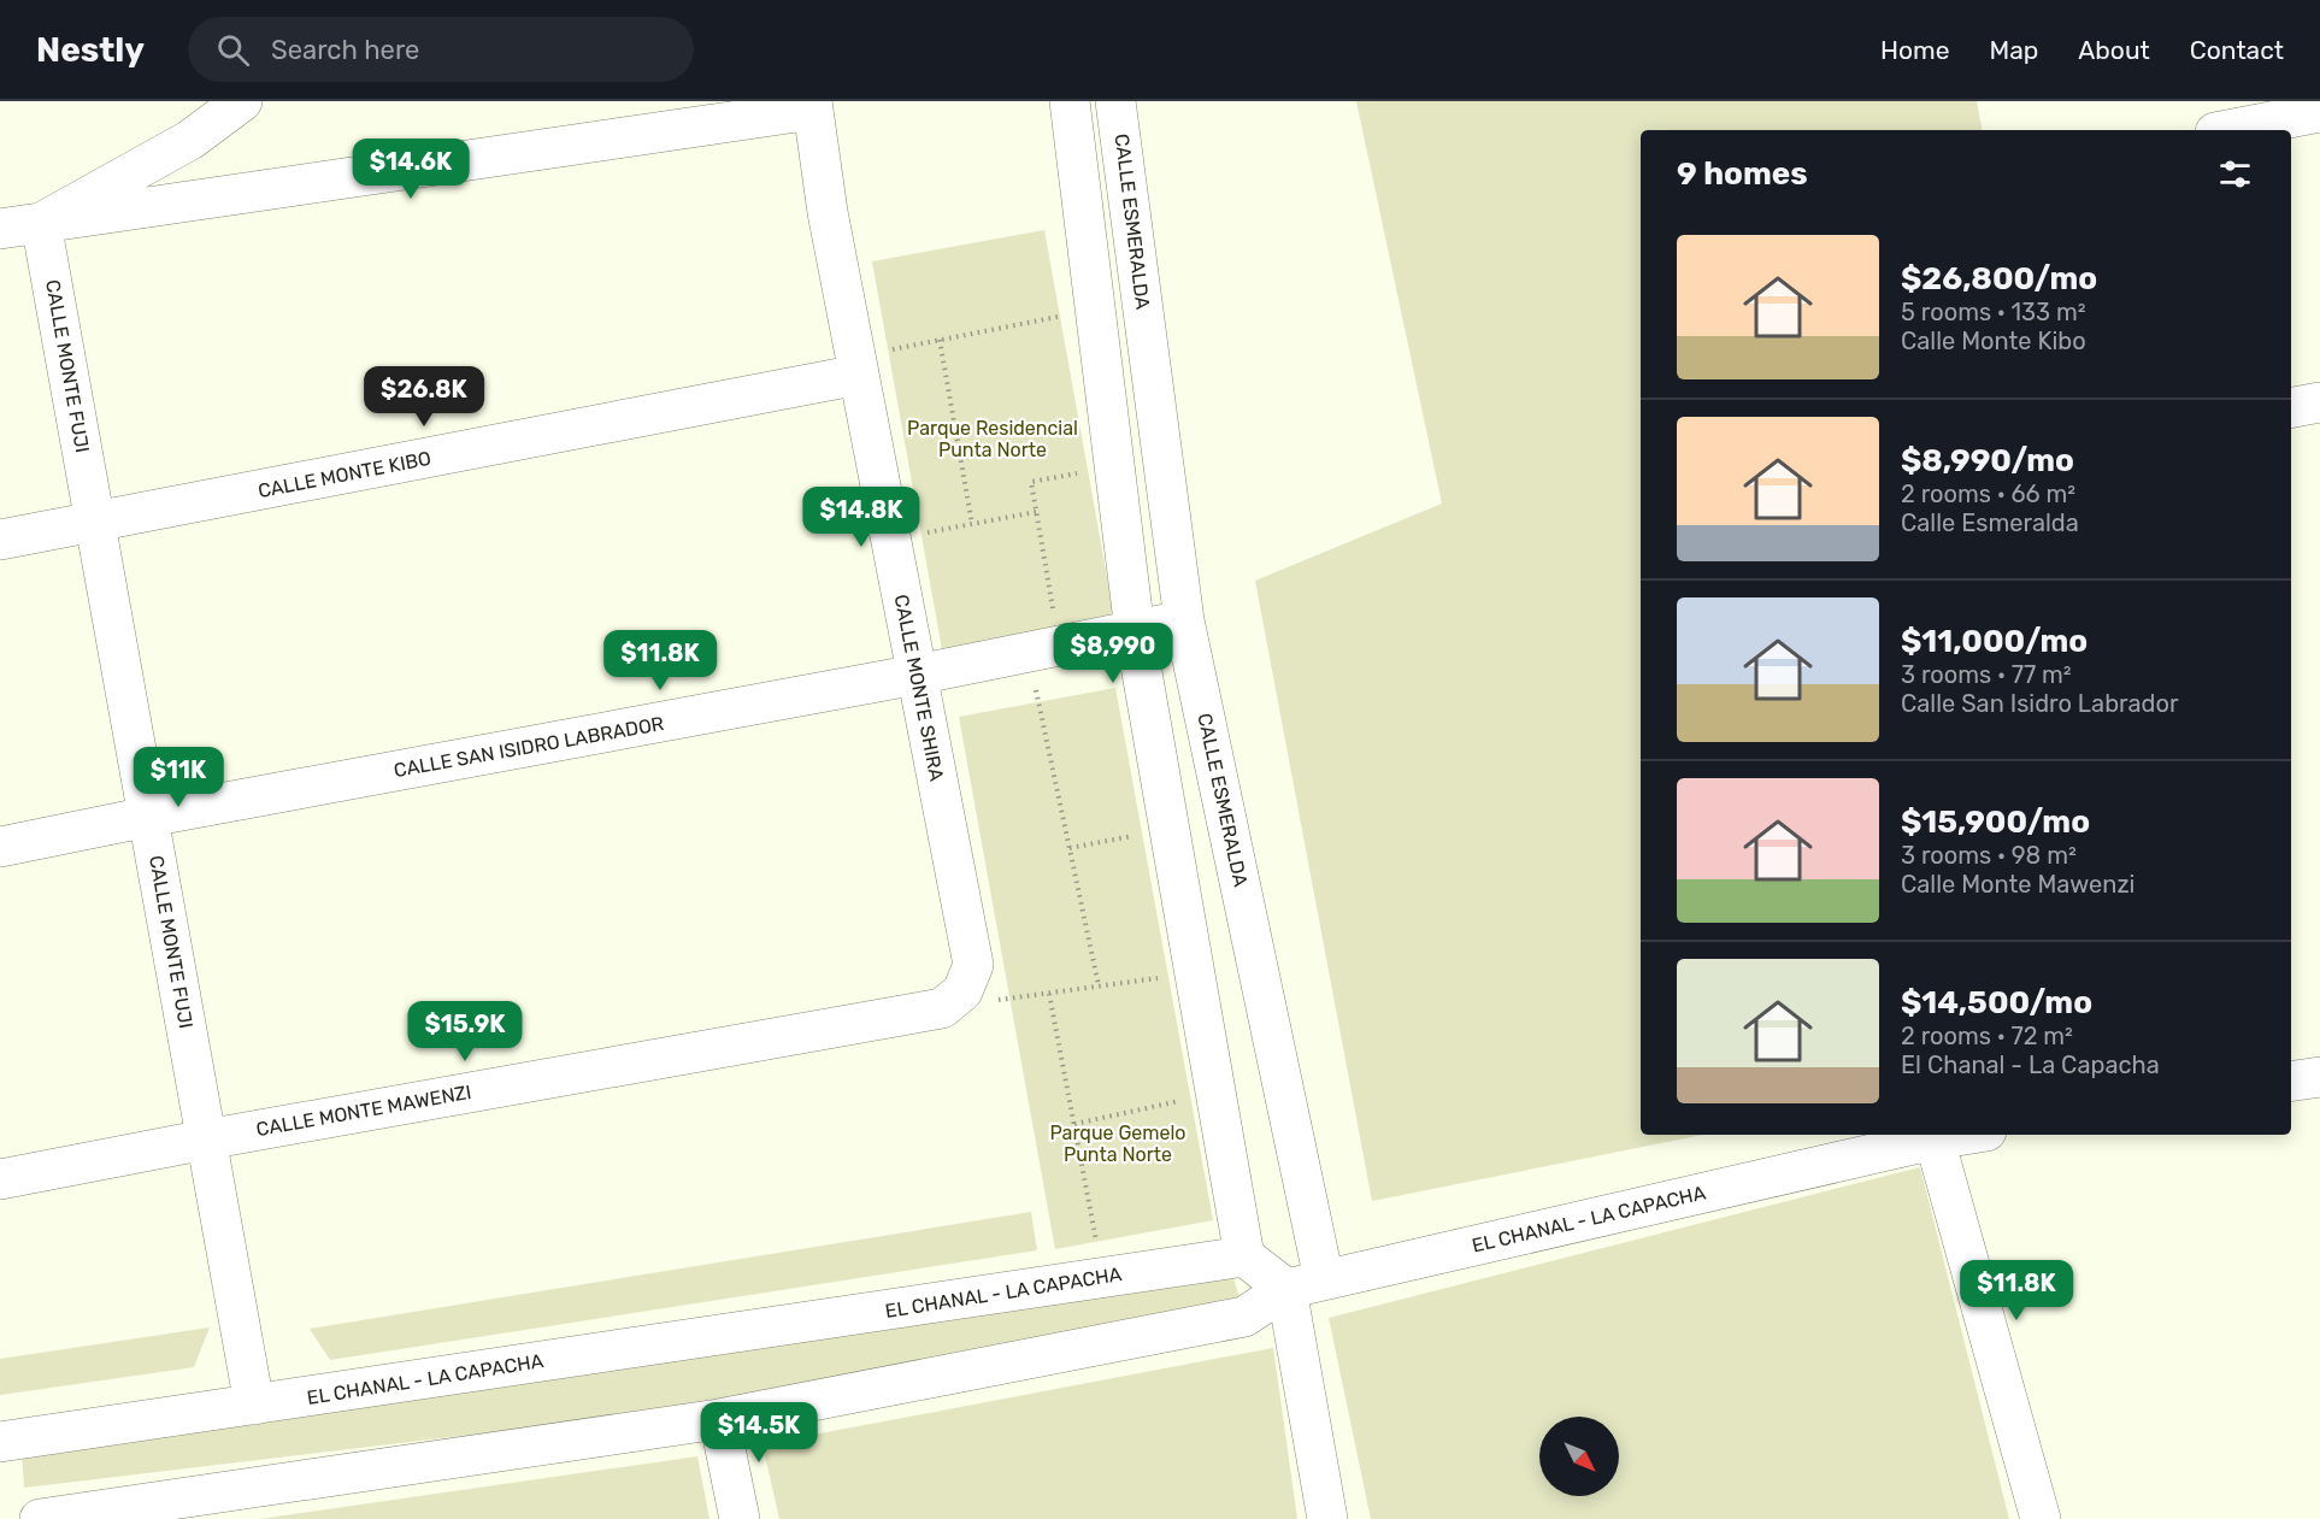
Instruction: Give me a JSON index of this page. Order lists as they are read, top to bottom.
{
  "streets": {
    "street": [
      "CALLE ESMERALDA",
      "CALLE MONTE FUJI",
      "CALLE MONTE KIBO",
      "CALLE MONTE SHIRA",
      "CALLE SAN ISIDRO LABRADOR",
      "CALLE MONTE MAWENZI",
      "EL CHANAL - LA CAPACHA"
    ]
  },
  "crossings": [
    ["CALLE ESMERALDA", "CALLE SAN ISIDRO LABRADOR"],
    ["CALLE ESMERALDA", "EL CHANAL - LA CAPACHA"],
    ["CALLE MONTE FUJI", "CALLE MONTE KIBO"],
    ["CALLE MONTE FUJI", "CALLE SAN ISIDRO LABRADOR"],
    ["CALLE MONTE FUJI", "CALLE MONTE MAWENZI"],
    ["CALLE MONTE FUJI", "EL CHANAL - LA CAPACHA"],
    ["CALLE MONTE KIBO", "CALLE MONTE SHIRA"],
    ["CALLE MONTE SHIRA", "CALLE SAN ISIDRO LABRADOR"],
    ["CALLE MONTE SHIRA", "CALLE MONTE MAWENZI"]
  ],
  "parks": ["Parque Residencial Punta Norte", "Parque Gemelo Punta Norte"],
  "north": "bottom right",
  "page": {
    "header": "Nestly",
    "search": "Search here",
    "nav": [
      "Home",
      "Map",
      "About",
      "Contact"
    ],
    "heading": "9 homes",
    "price": [
      "$14.6K",
      "$26.8K",
      "$14.8K",
      "$8,990",
      "$11.8K",
      "$11K",
      "$15.9K",
      "$11.8K",
      "$14.5K"
    ],
    "list": [
      {
        "name": "$26,800/mo",
        "note": "5 rooms · 133 m² · Calle Monte Kibo"
      },
      {
        "name": "$8,990/mo",
        "note": "2 rooms · 66 m² · Calle Esmeralda"
      },
      {
        "name": "$11,000/mo",
        "note": "3 rooms · 77 m² · Calle San Isidro Labrador"
      },
      {
        "name": "$15,900/mo",
        "note": "3 rooms · 98 m² · Calle Monte Mawenzi"
      },
      {
        "name": "$14,500/mo",
        "note": "2 rooms · 72 m² · El Chanal - La Capacha"
      }
    ]
  }
}
